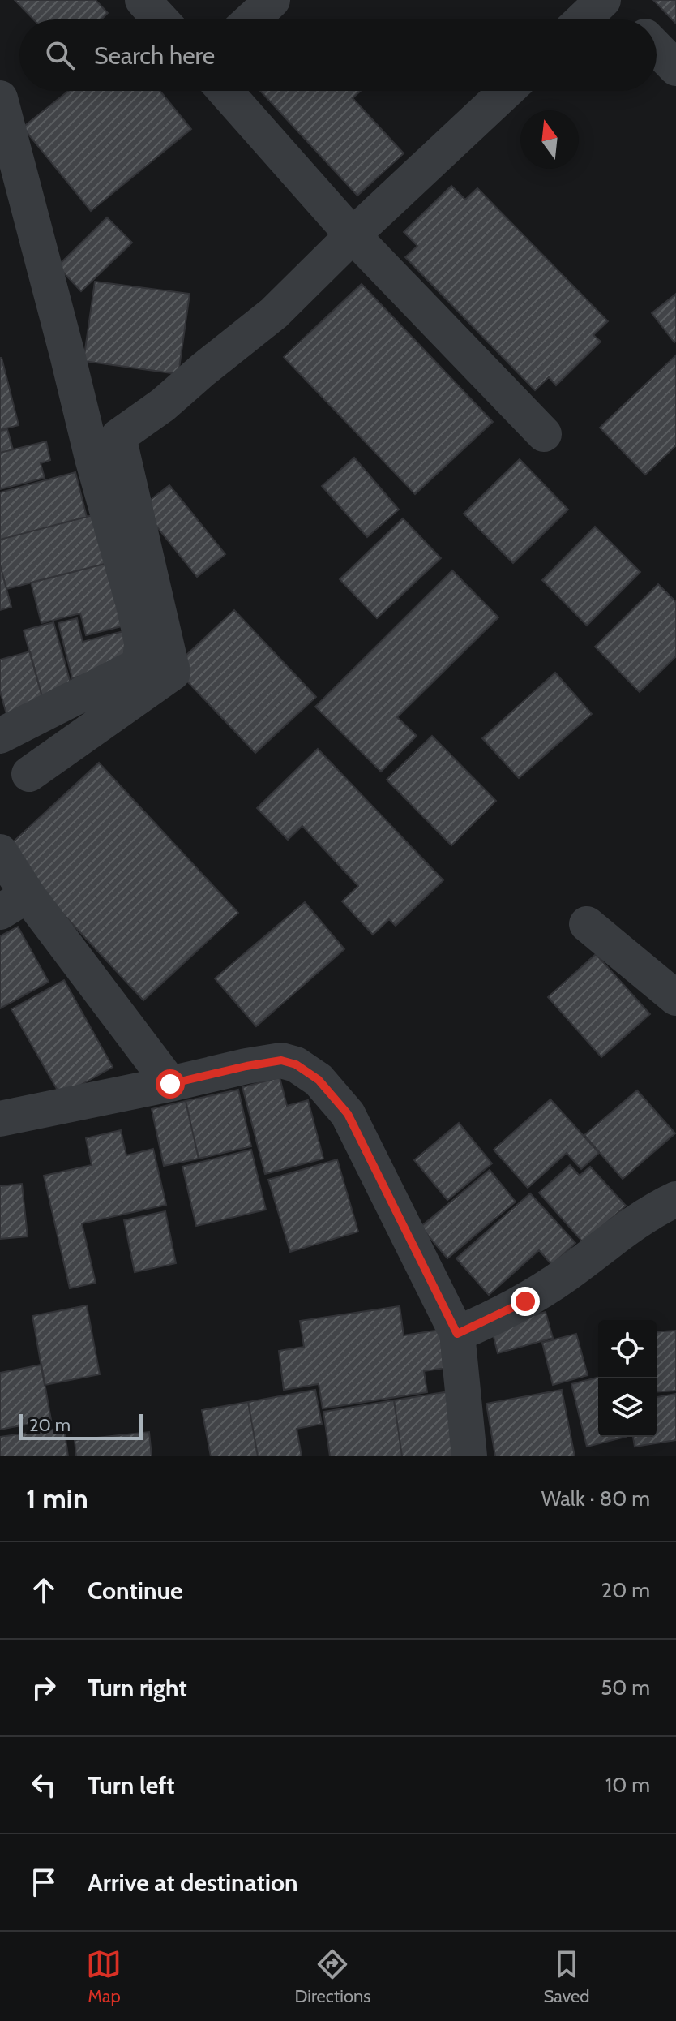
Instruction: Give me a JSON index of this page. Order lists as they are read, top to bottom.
{
  "scale_bar": "20 m",
  "north": "top",
  "page": {
    "search": "Search here",
    "scale": "20 m",
    "heading": ["1 min", "Walk · 80 m"],
    "list": [
      ["Continue", "20 m"],
      ["Turn right", "50 m"],
      ["Turn left", "10 m"],
      "Arrive at destination"
    ],
    "nav": ["Map", "Directions", "Saved"]
  }
}
